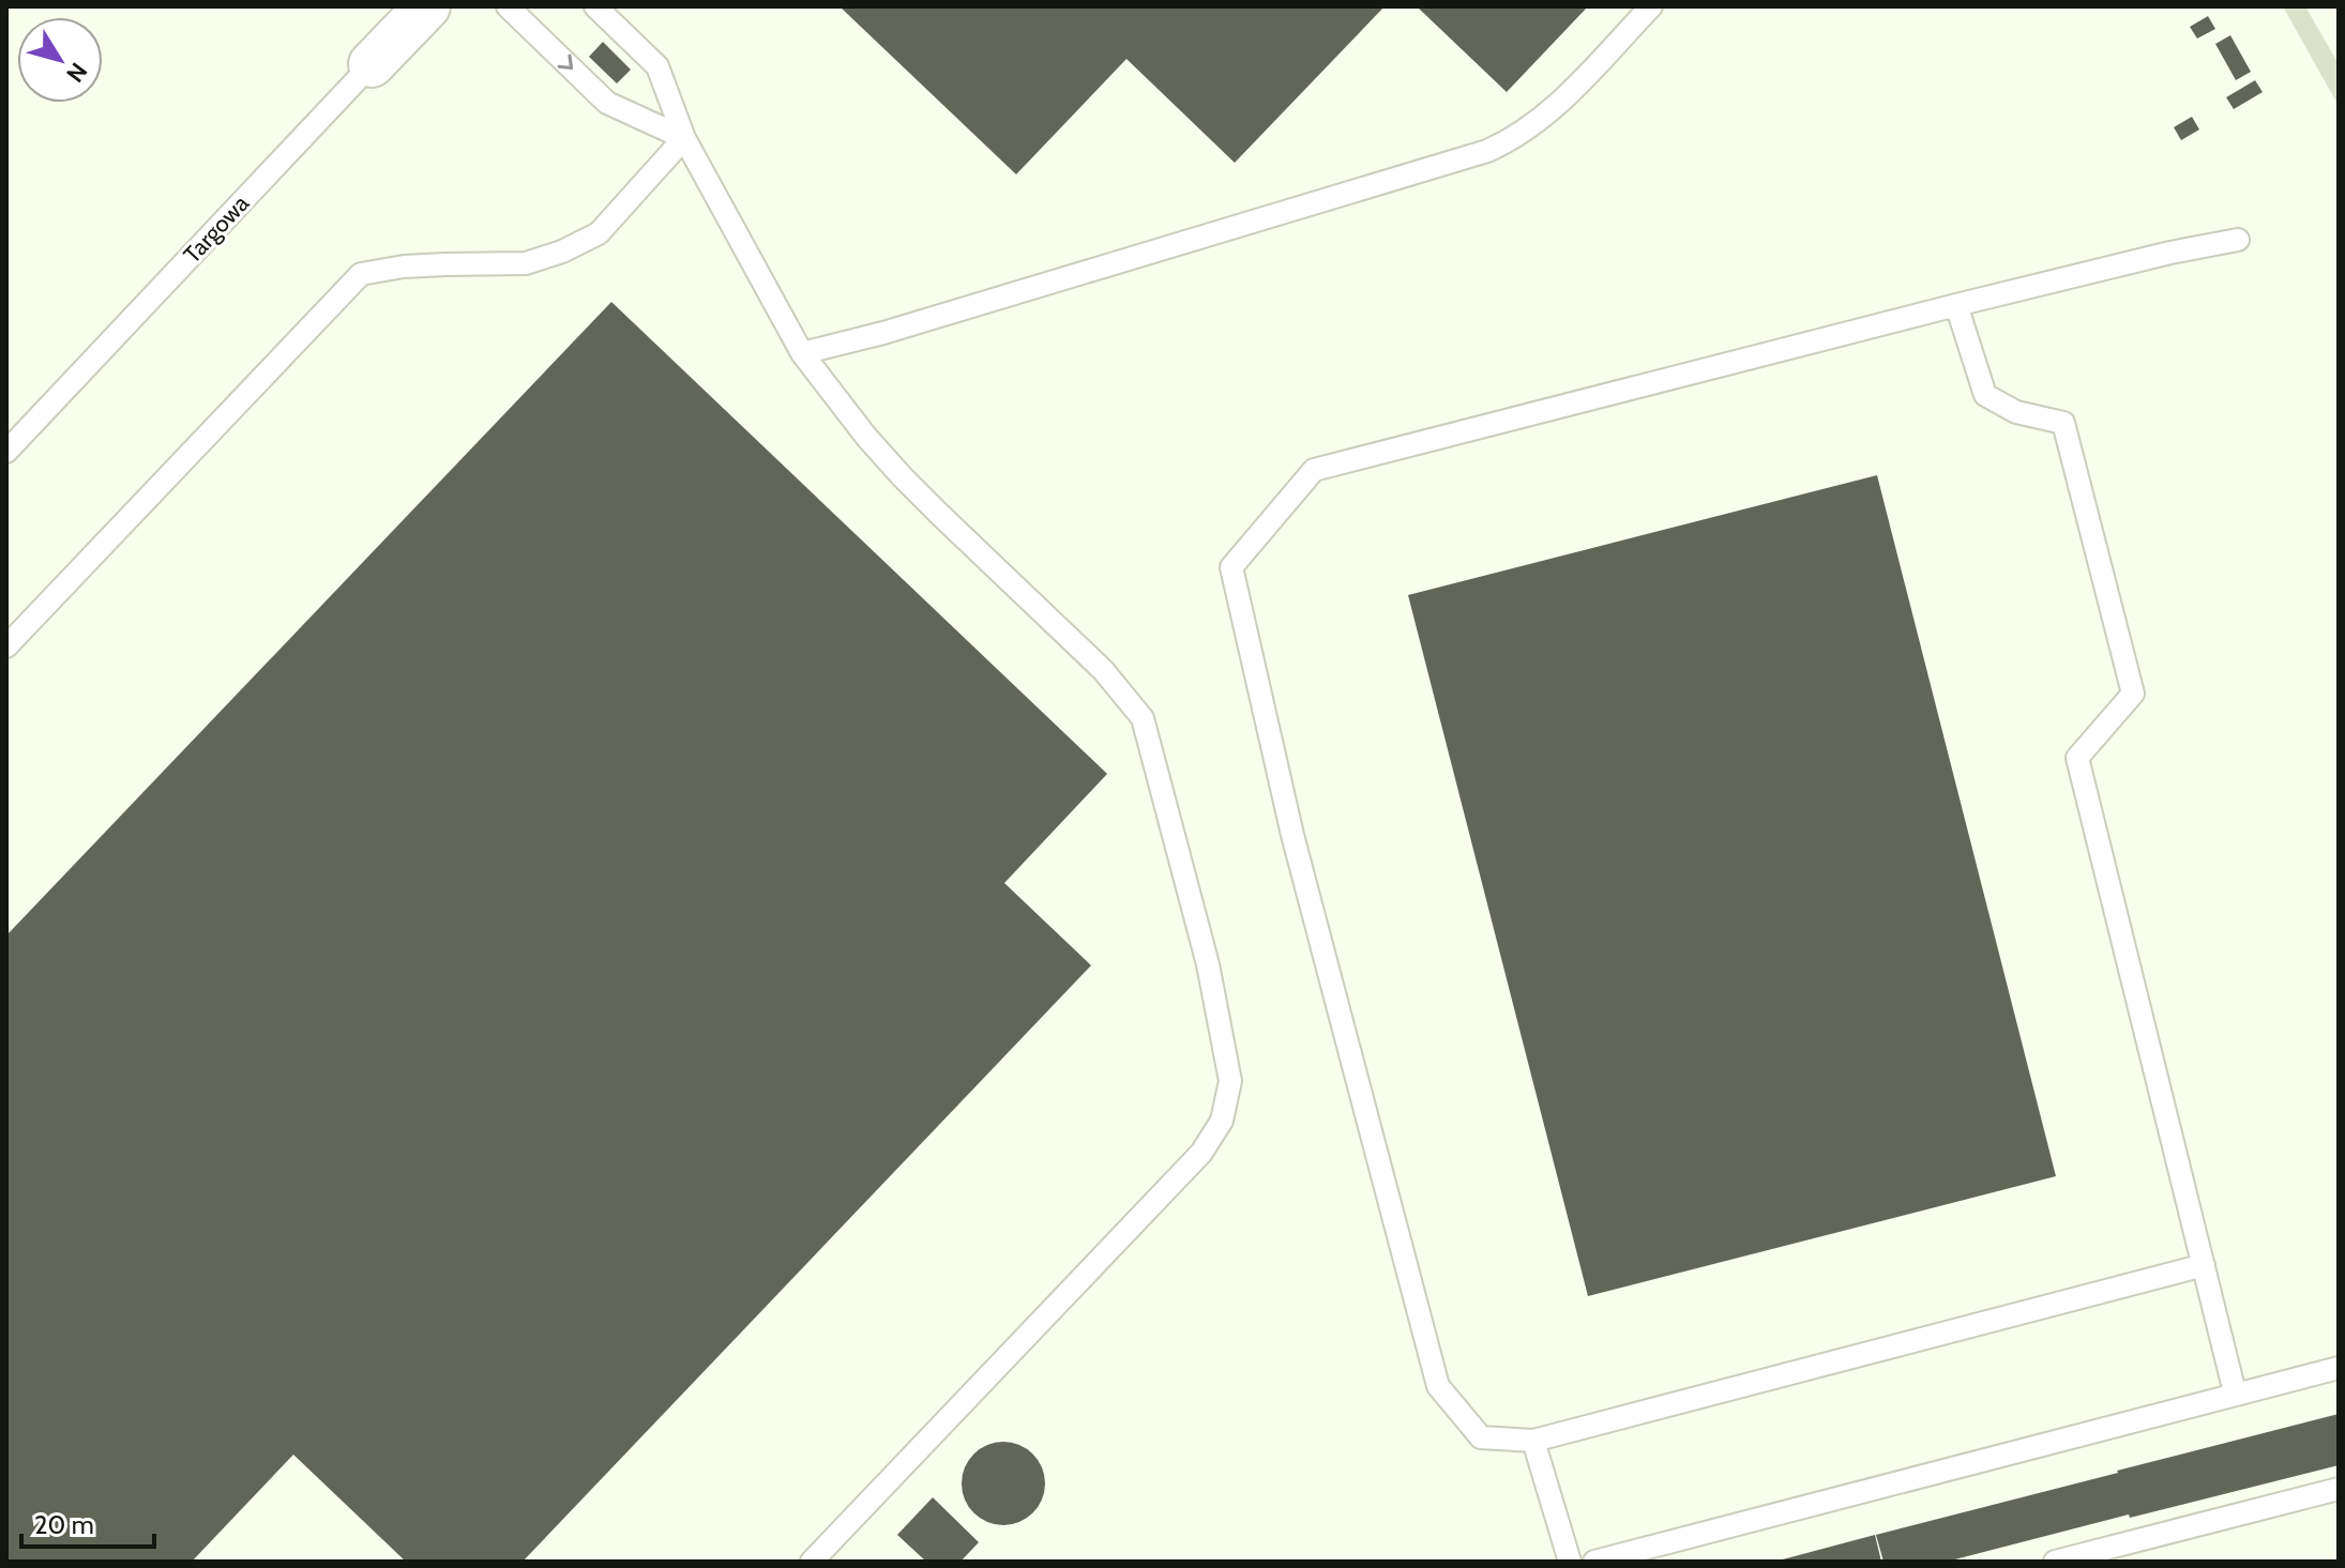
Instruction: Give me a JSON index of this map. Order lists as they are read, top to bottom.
{
  "streets": {
    "street": ["Targowa"]
  },
  "scale_bar": "20 m",
  "north": "bottom right"
}
